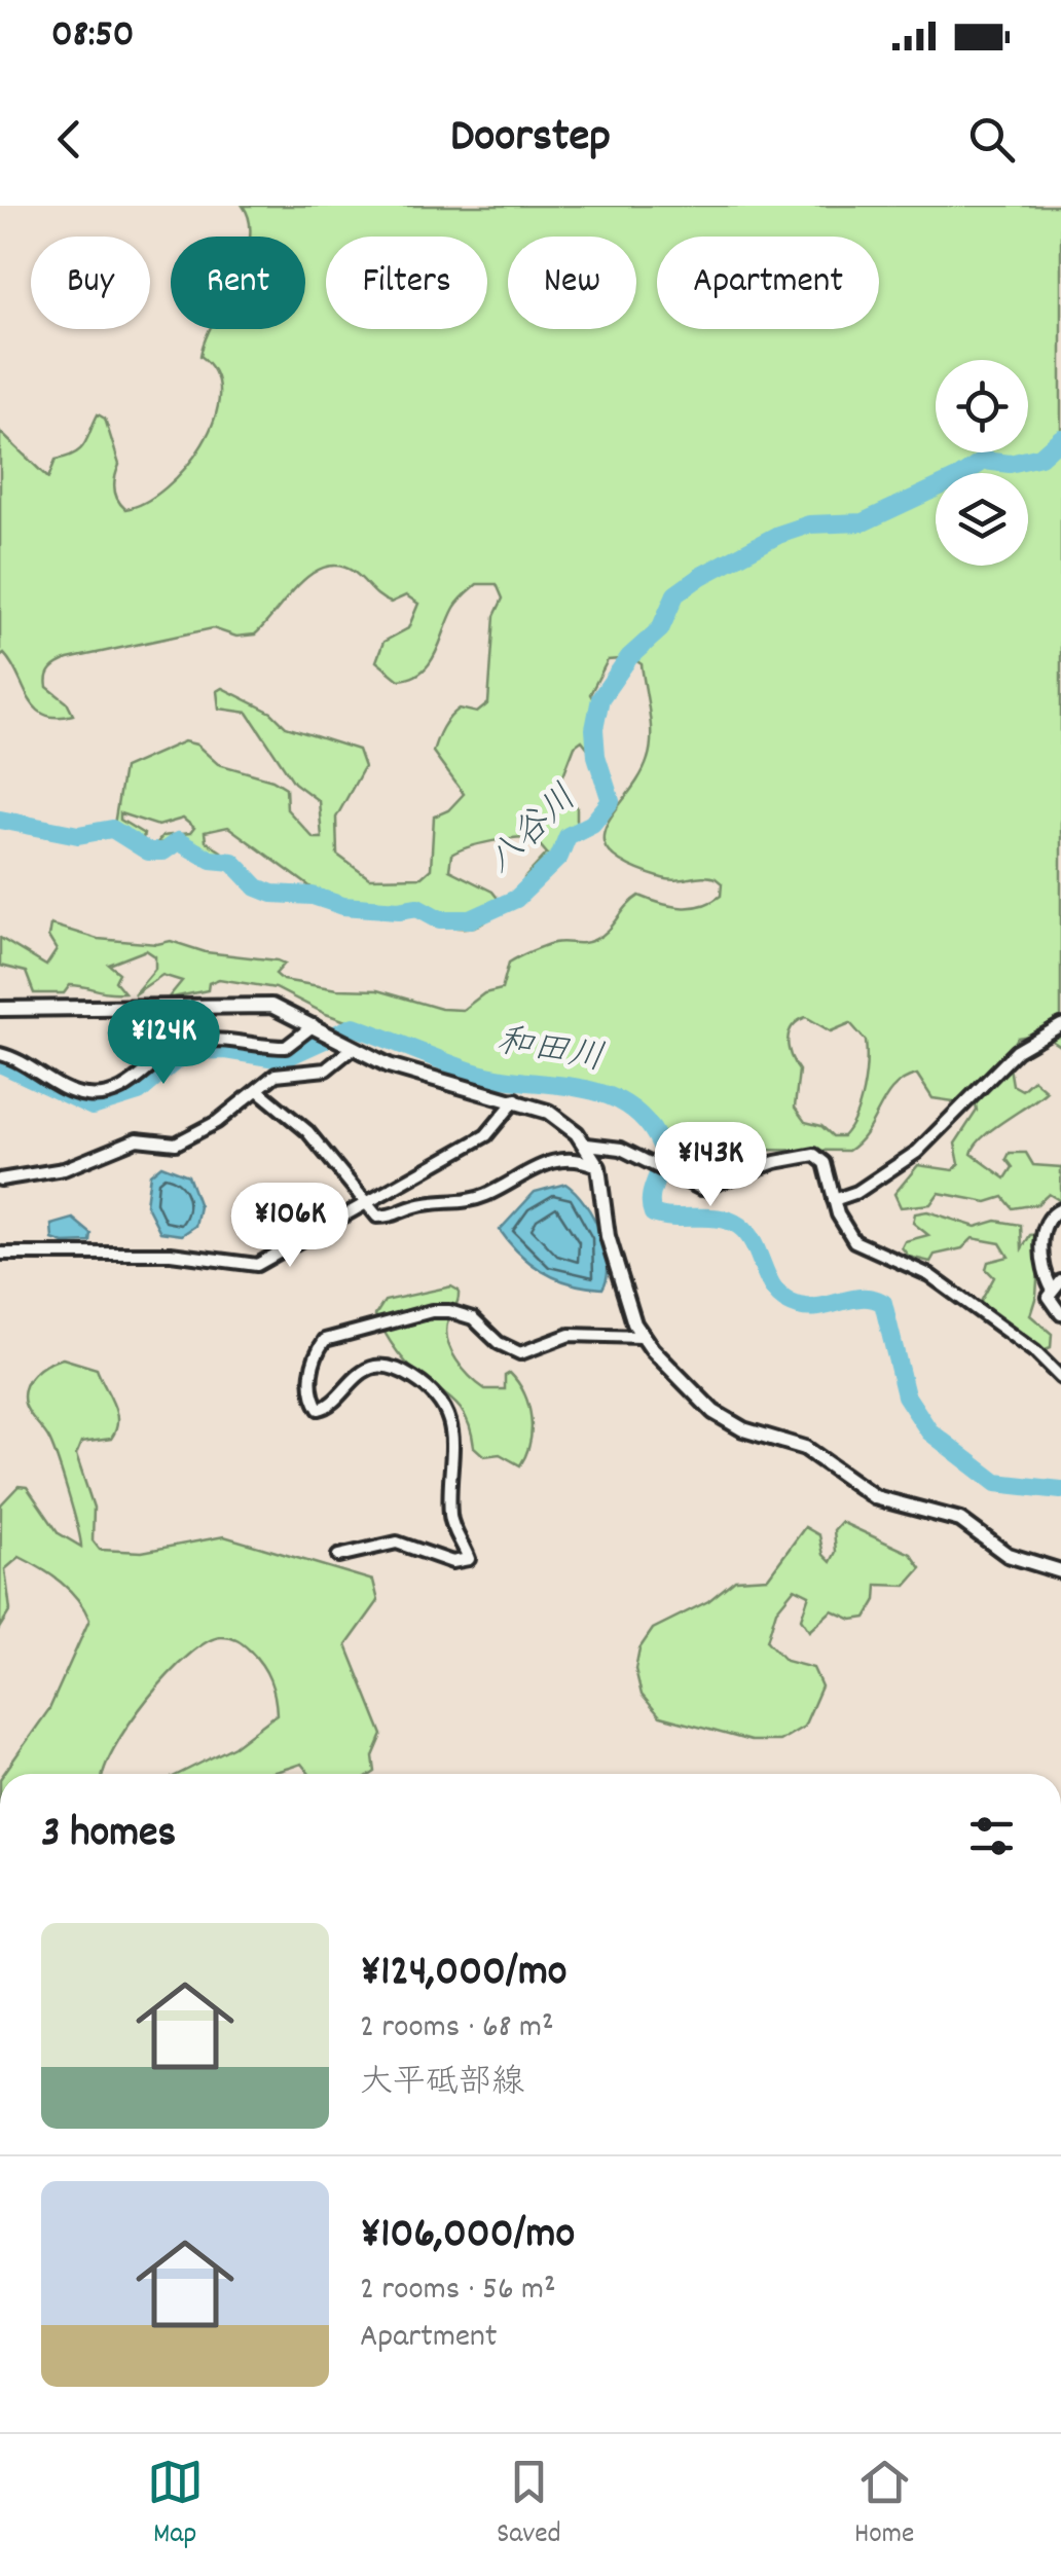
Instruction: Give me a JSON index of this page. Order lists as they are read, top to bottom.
{
  "water": ["八谷川", "和田川"],
  "page": {
    "status": "08:50",
    "header": "Doorstep",
    "chip": [
      "Buy",
      "Rent",
      "Filters",
      "New",
      "Apartment"
    ],
    "price": ["¥124K", "¥143K", "¥106K"],
    "heading": "3 homes",
    "list": [
      {
        "name": "¥124,000/mo",
        "note": "2 rooms · 68 m² · 大平砥部線"
      },
      {
        "name": "¥106,000/mo",
        "note": "2 rooms · 56 m² · Apartment"
      }
    ],
    "tabs": ["Map", "Saved", "Home"]
  }
}
